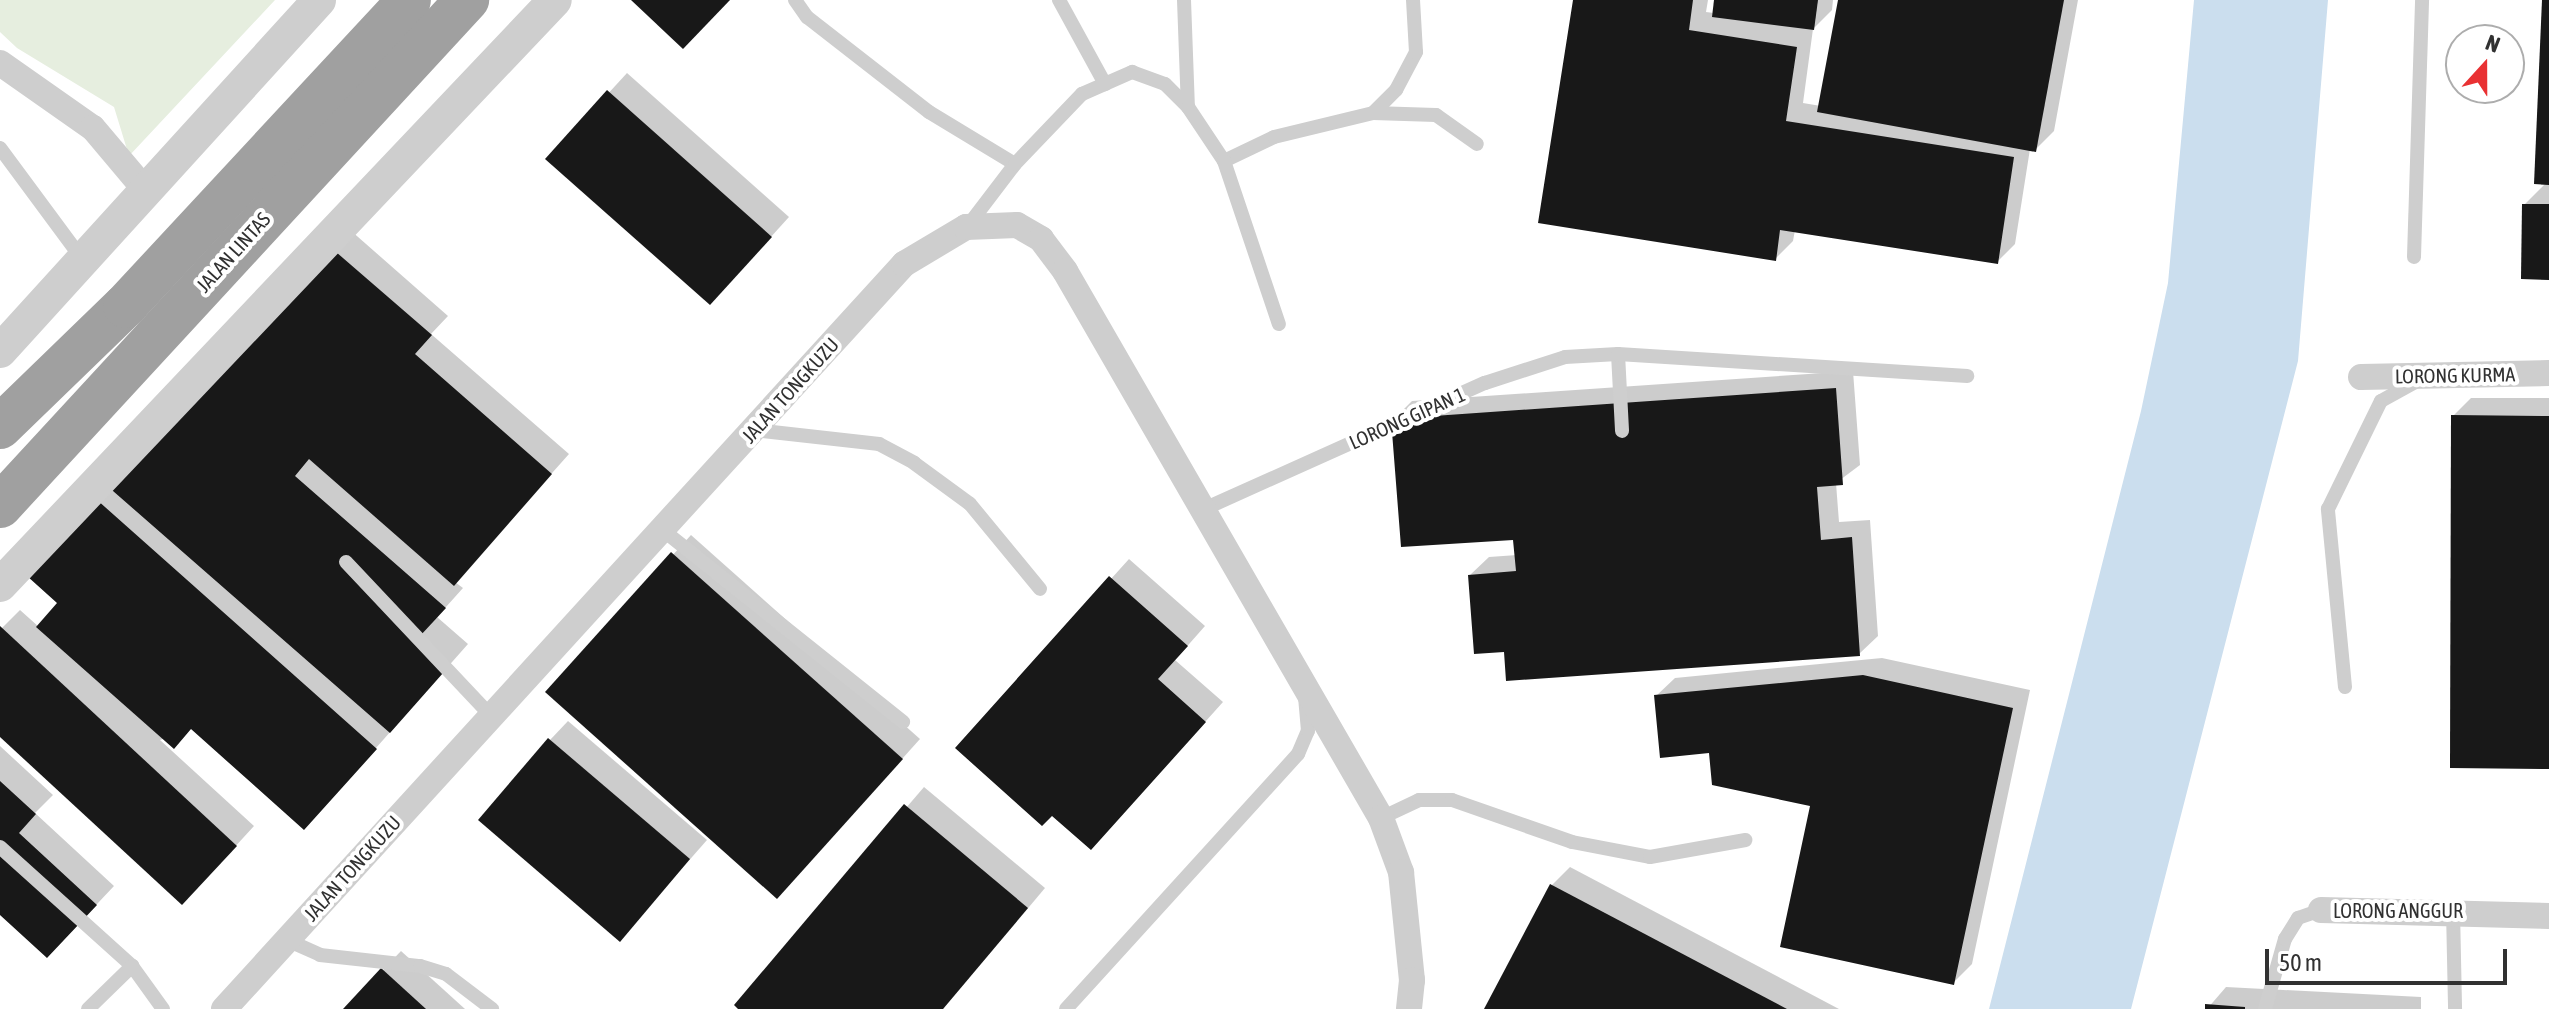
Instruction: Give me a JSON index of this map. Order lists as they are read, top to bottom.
{
  "streets": {
    "highway": ["JALAN LINTAS"],
    "street": ["LORONG KURMA", "JALAN TONGKUZU", "LORONG ANGGUR"],
    "lane": ["LORONG GIPAN 1"]
  },
  "crossings": [
    ["JALAN TONGKUZU", "LORONG GIPAN 1"]
  ],
  "scale_bar": "50 m",
  "north": "top"
}
